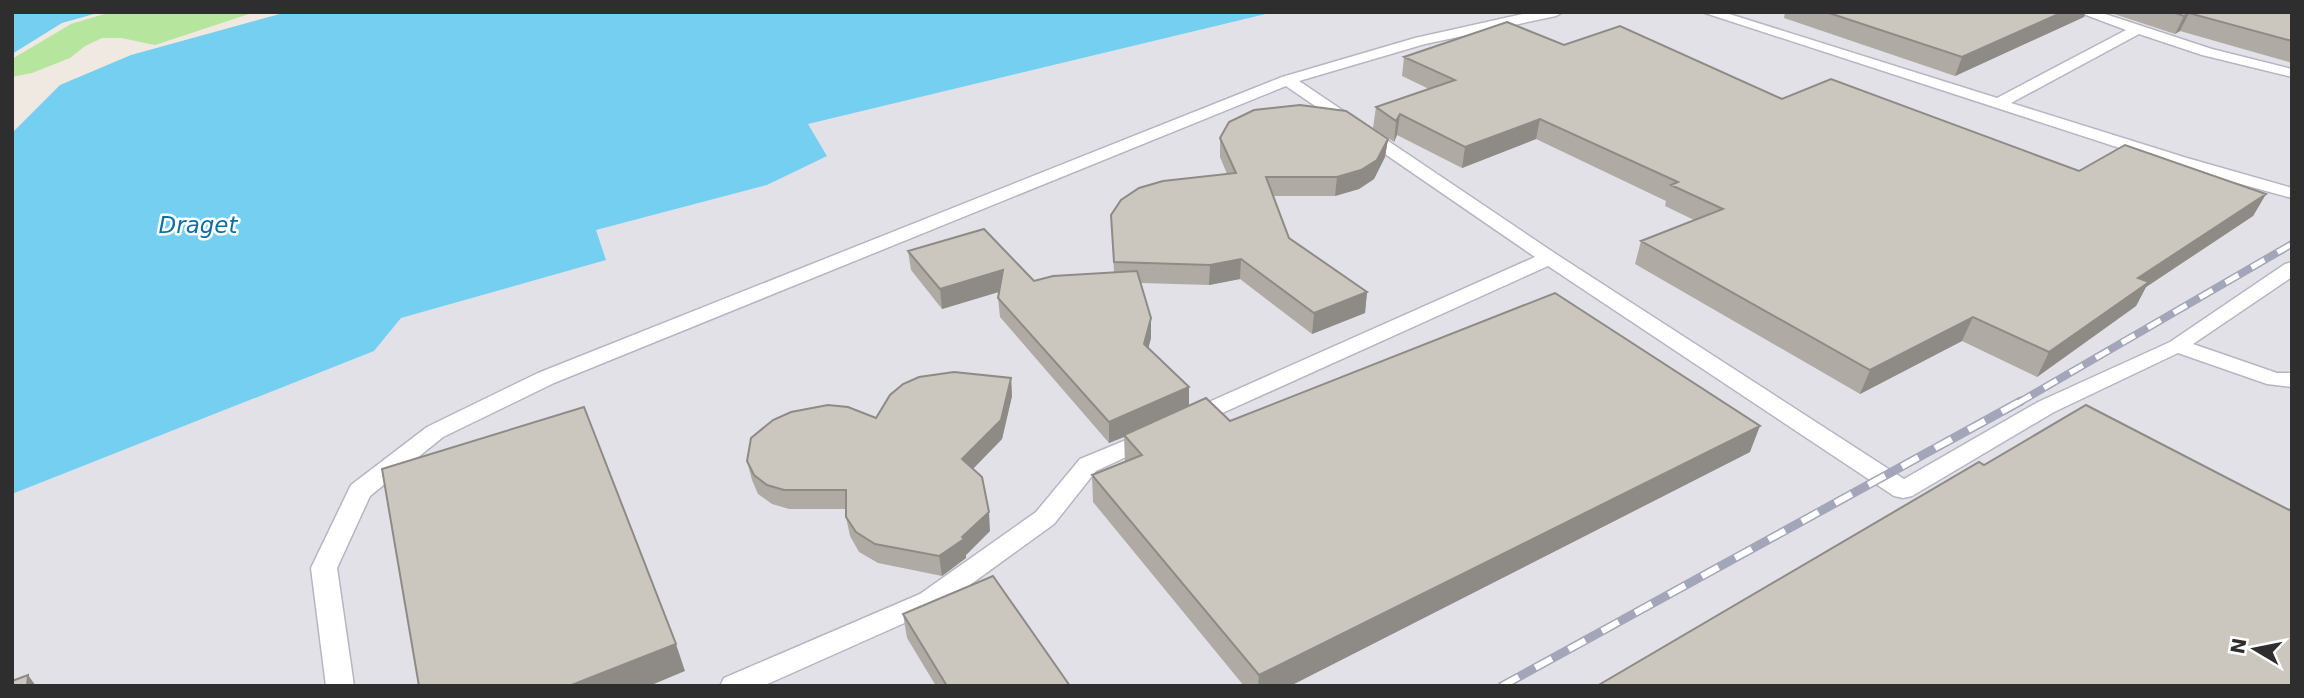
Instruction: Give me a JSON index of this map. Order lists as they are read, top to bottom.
{
  "water": ["Draget"],
  "north": "left"
}
